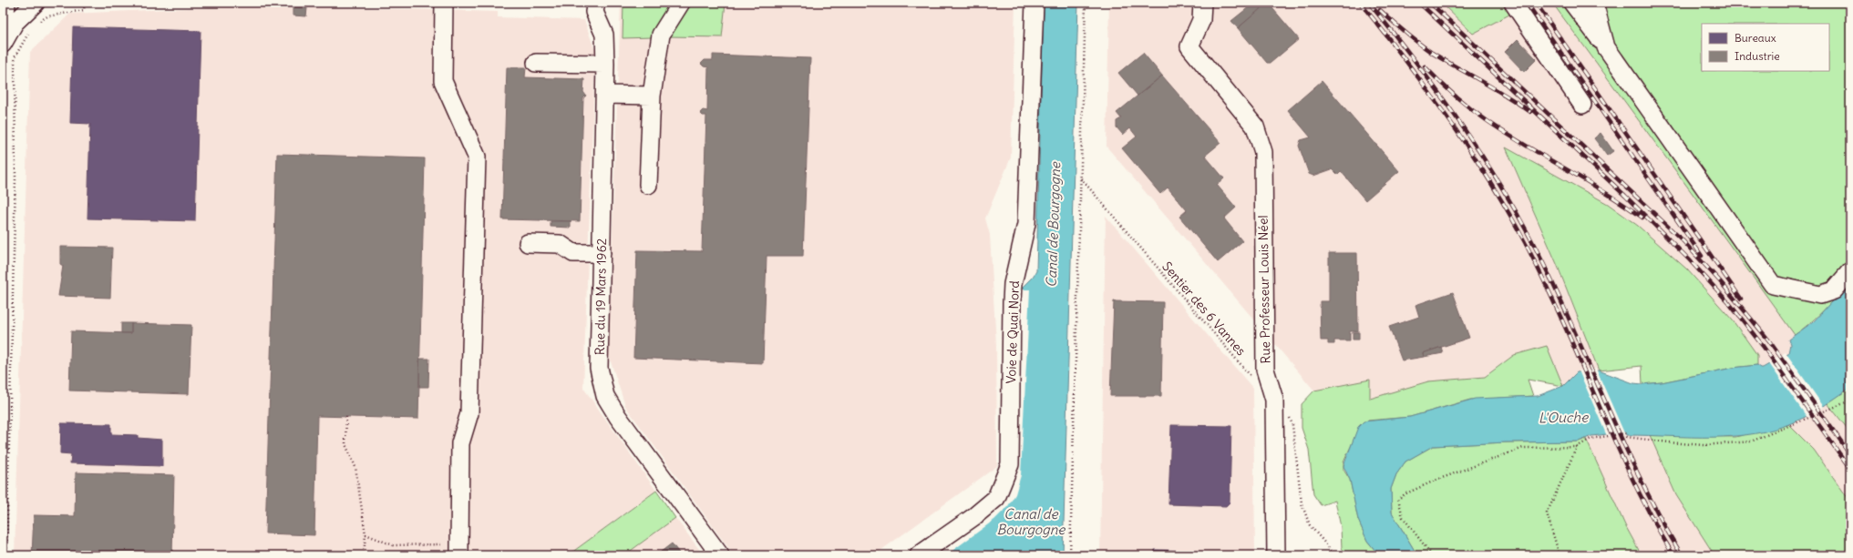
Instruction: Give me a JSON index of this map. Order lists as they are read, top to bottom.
{
  "streets": {
    "street": ["Rue Professeur Louis Néel", "Rue du 19 Mars 1962", "Voie de Quai Nord"],
    "path": ["Sentier des 6 Vannes"]
  },
  "water": ["Canal de Bourgogne", "L'Ouche"],
  "legend": ["Bureaux", "Industrie"]
}
